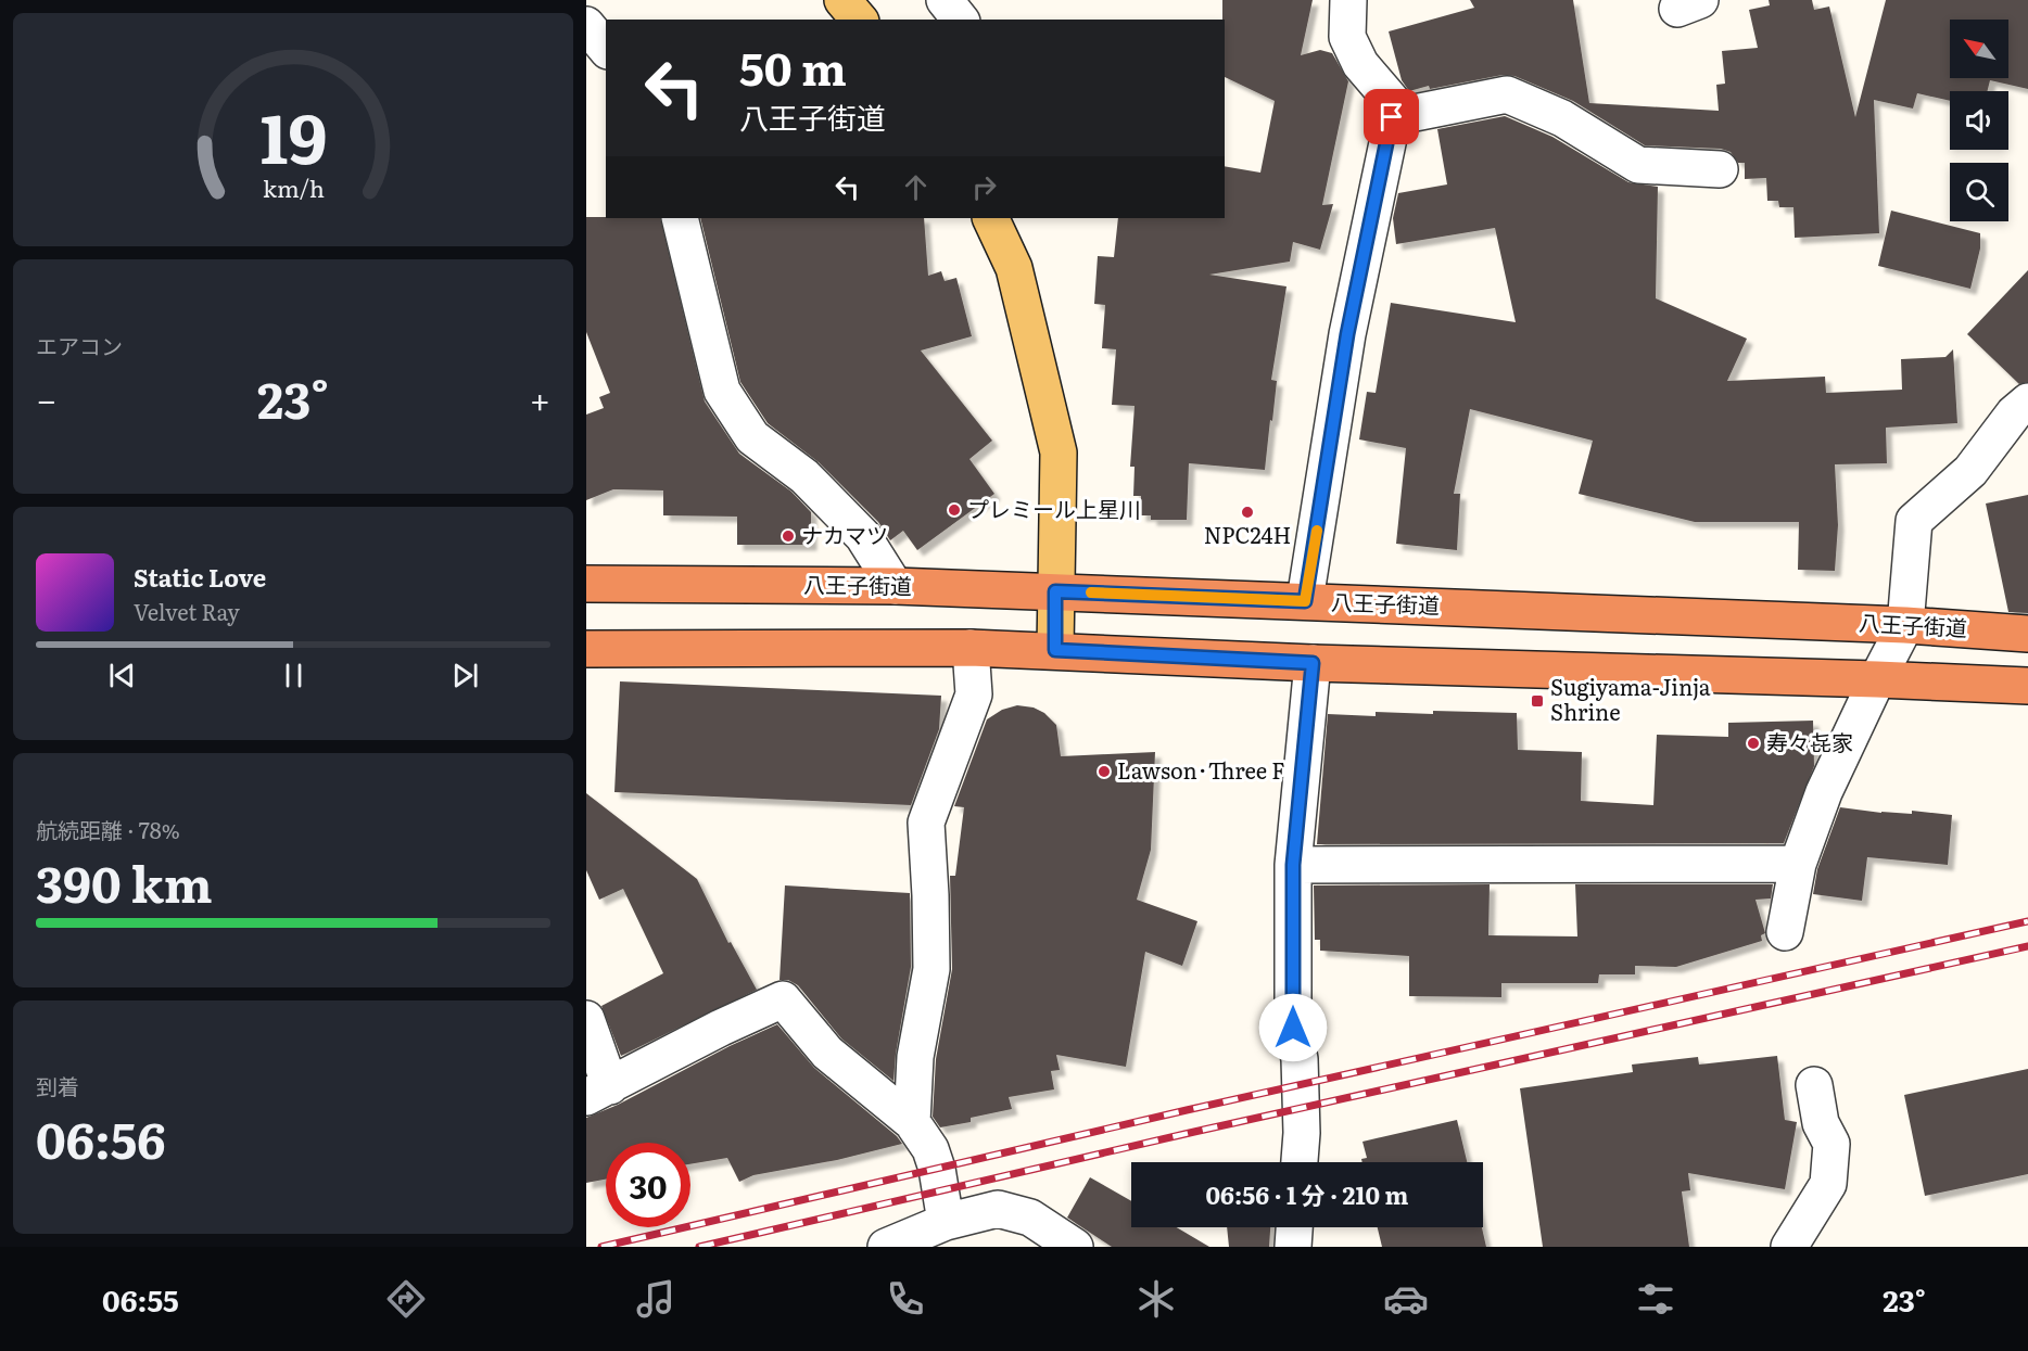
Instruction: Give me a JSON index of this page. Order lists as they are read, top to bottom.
{
  "streets": {
    "highway": ["八王子街道"]
  },
  "places": {
    "other": [
      "プレミール上星川",
      "NPC24H",
      "ナカマツ",
      "寿々㐂家",
      "Lawson･Three F"
    ],
    "transit": ["Sugiyama-Jinja Shrine"]
  },
  "north": "top left",
  "page": {
    "turn": ["50 m", "八王子街道"],
    "tile": [
      "エアコン",
      ["航続距離 · 78%", "390 km"],
      ["到着", "06:56"]
    ],
    "heat": ["−", "23°", "+"],
    "song": ["Static Love", "Velvet Ray"],
    "limit": "30",
    "trip": "06:56 · 1 分 · 210 m",
    "tabs": ["06:55", "23°"],
    "gauge": ["19", "km/h"]
  }
}
